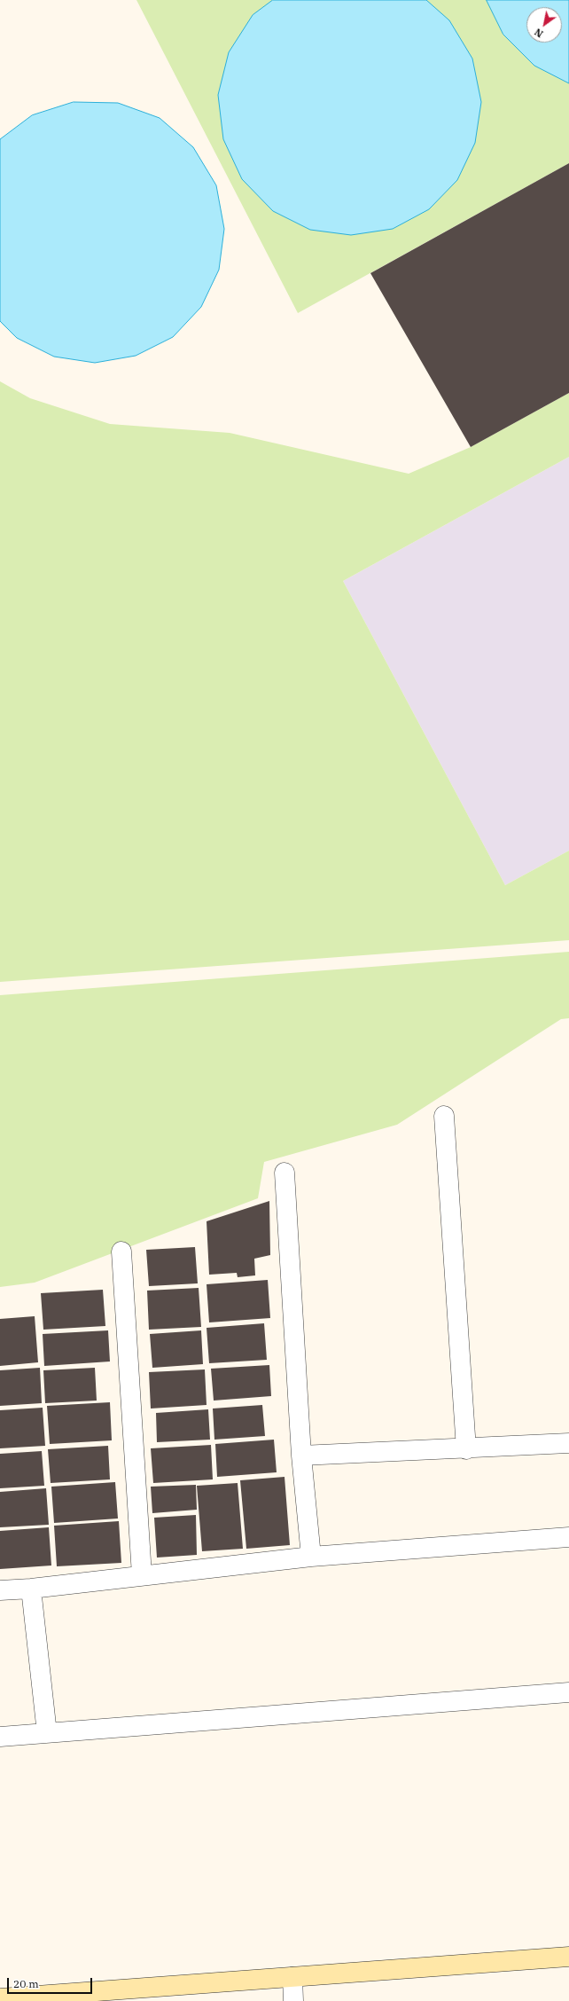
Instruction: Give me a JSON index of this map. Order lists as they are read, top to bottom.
{
  "scale_bar": "20 m",
  "north": "bottom left"
}
